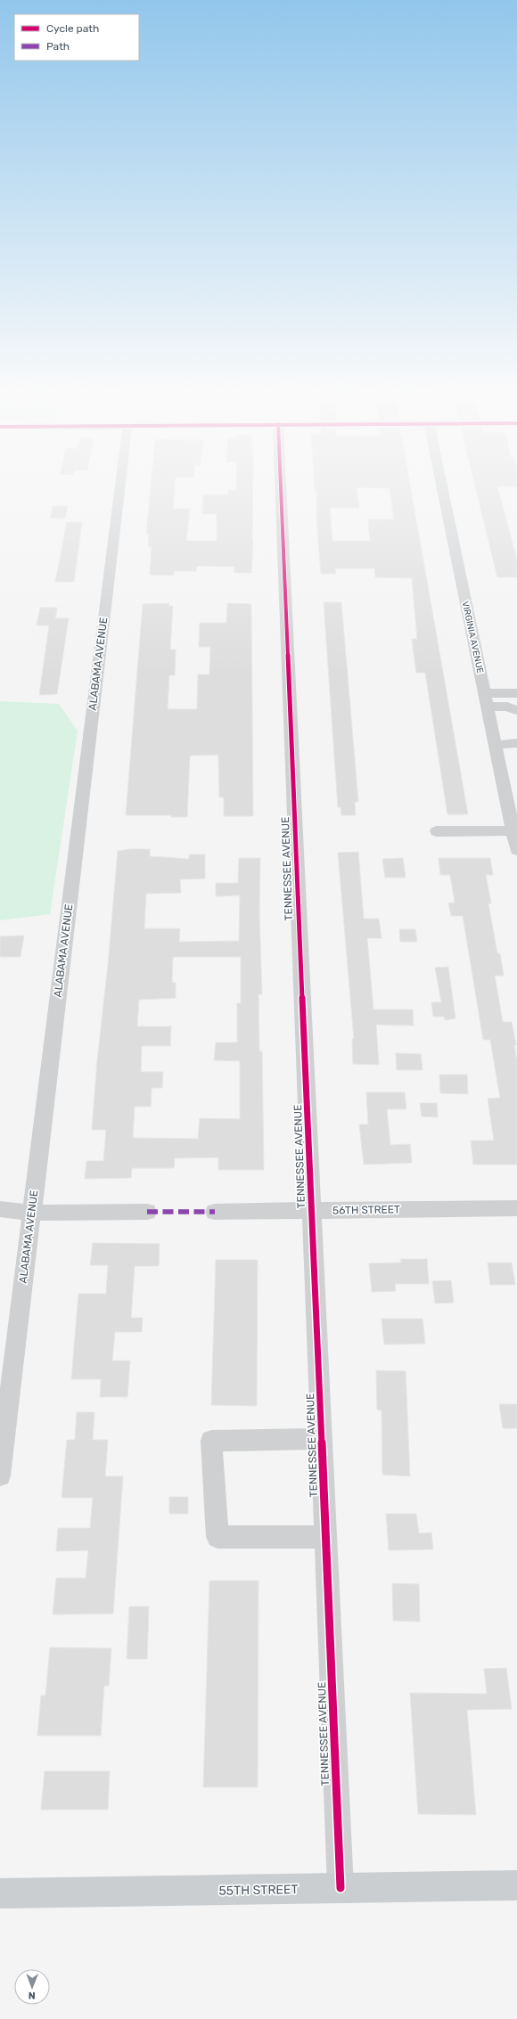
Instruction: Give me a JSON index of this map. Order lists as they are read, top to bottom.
{
  "streets": {
    "main road": ["55TH STREET"],
    "street": [
      "VIRGINIA AVENUE",
      "ALABAMA AVENUE",
      "TENNESSEE AVENUE",
      "56TH STREET"
    ]
  },
  "crossings": [
    ["TENNESSEE AVENUE", "56TH STREET"],
    ["TENNESSEE AVENUE", "55TH STREET"]
  ],
  "legend": ["Cycle path", "Path"],
  "north": "bottom"
}
